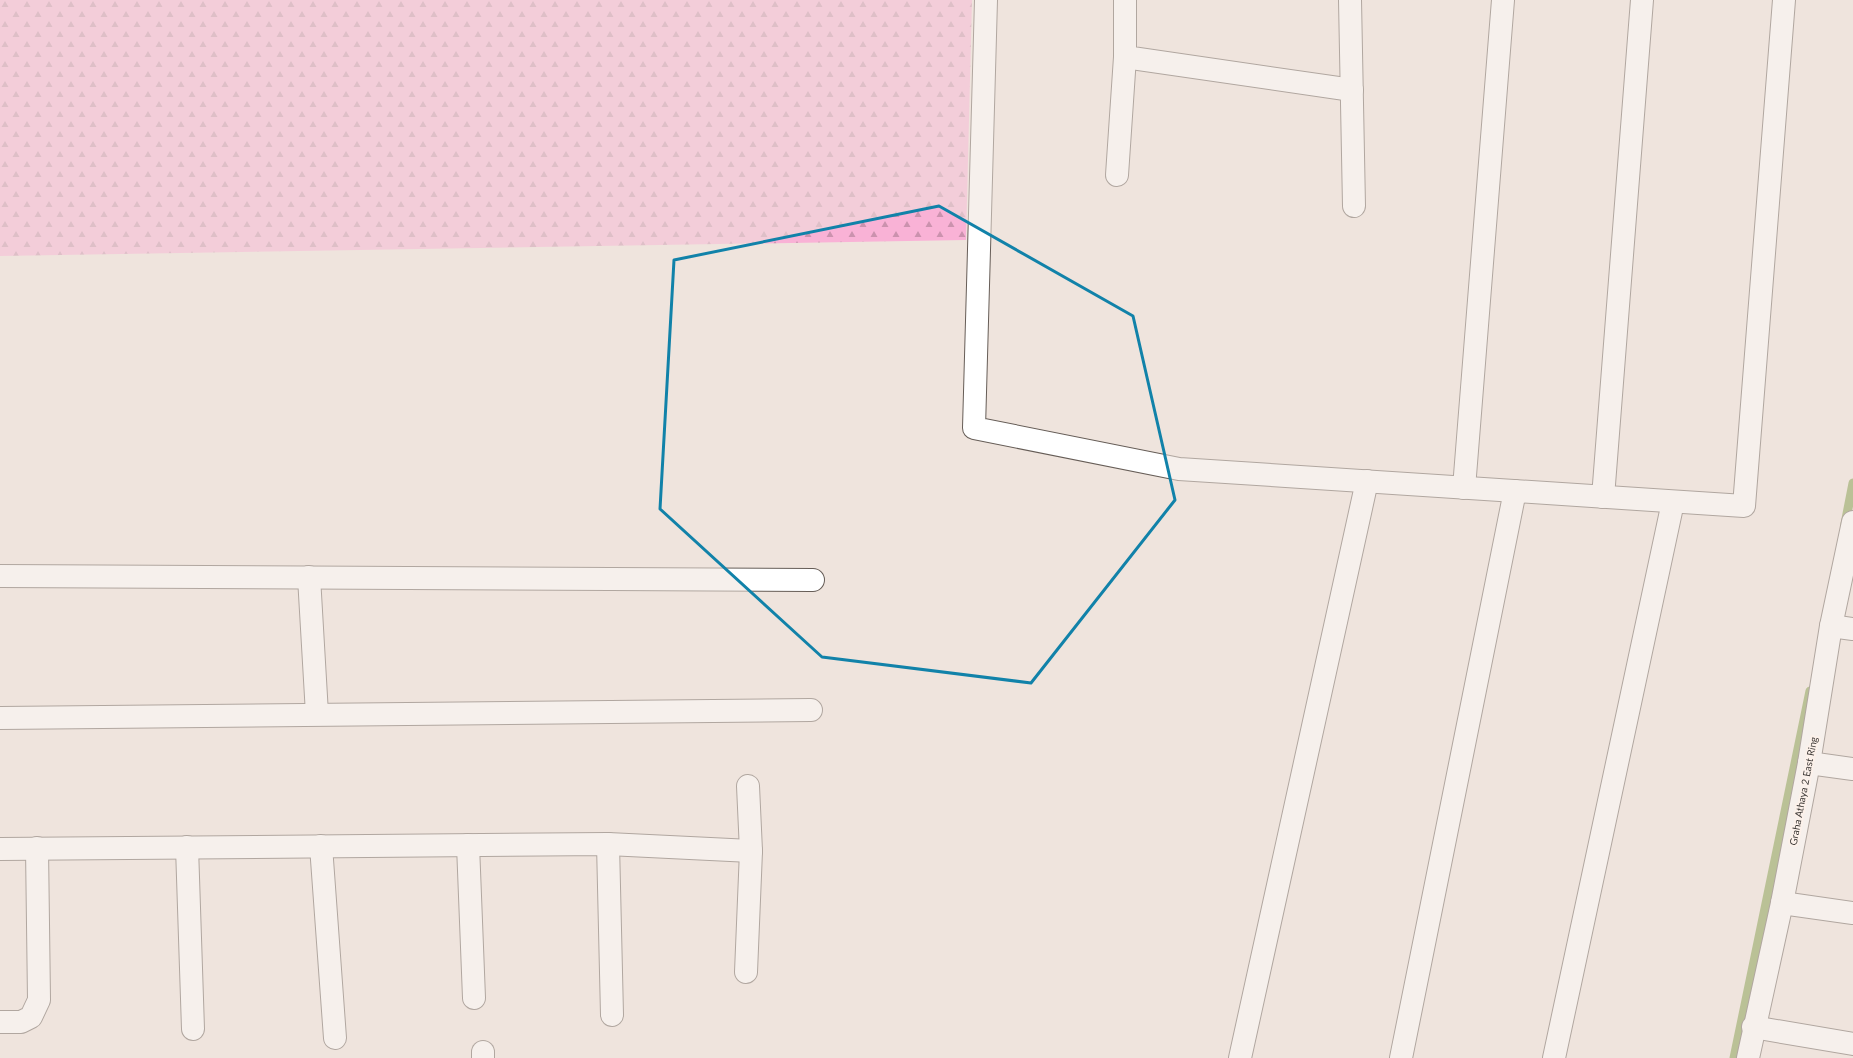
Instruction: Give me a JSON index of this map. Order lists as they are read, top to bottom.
{
  "streets": {
    "street": ["Graha Athaya 2 East Ring"]
  }
}
